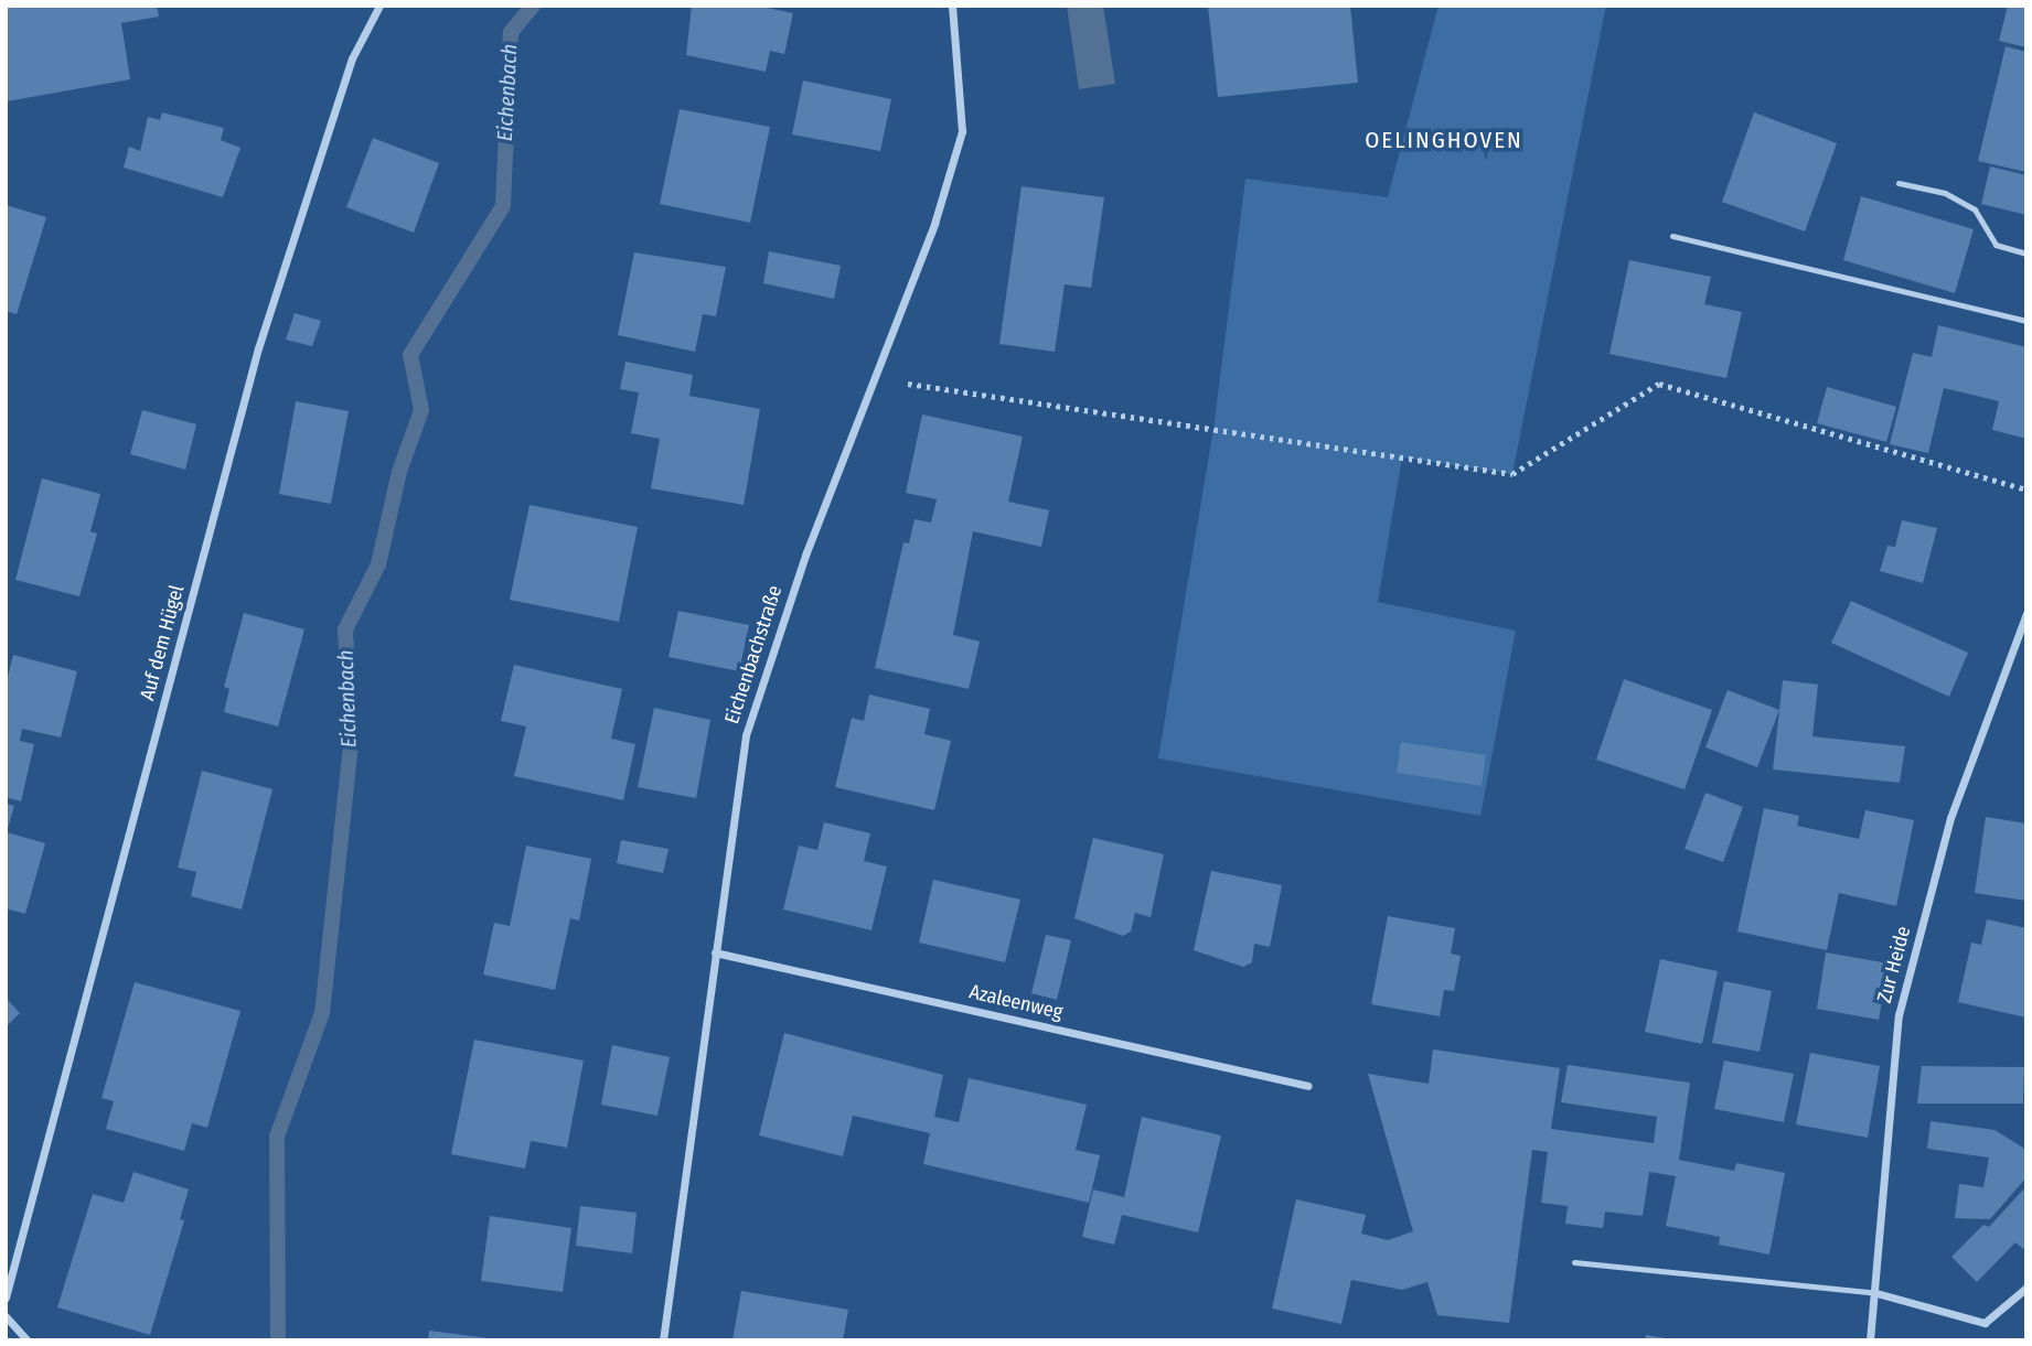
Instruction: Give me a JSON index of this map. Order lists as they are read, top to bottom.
{
  "streets": {
    "street": [
      "Auf dem Hügel",
      "Eichenbachstraße",
      "Zur Heide",
      "Azaleenweg"
    ]
  },
  "crossings": [
    ["Eichenbachstraße", "Azaleenweg"]
  ],
  "districts": ["OELINGHOVEN"],
  "water": ["Eichenbach"]
}
